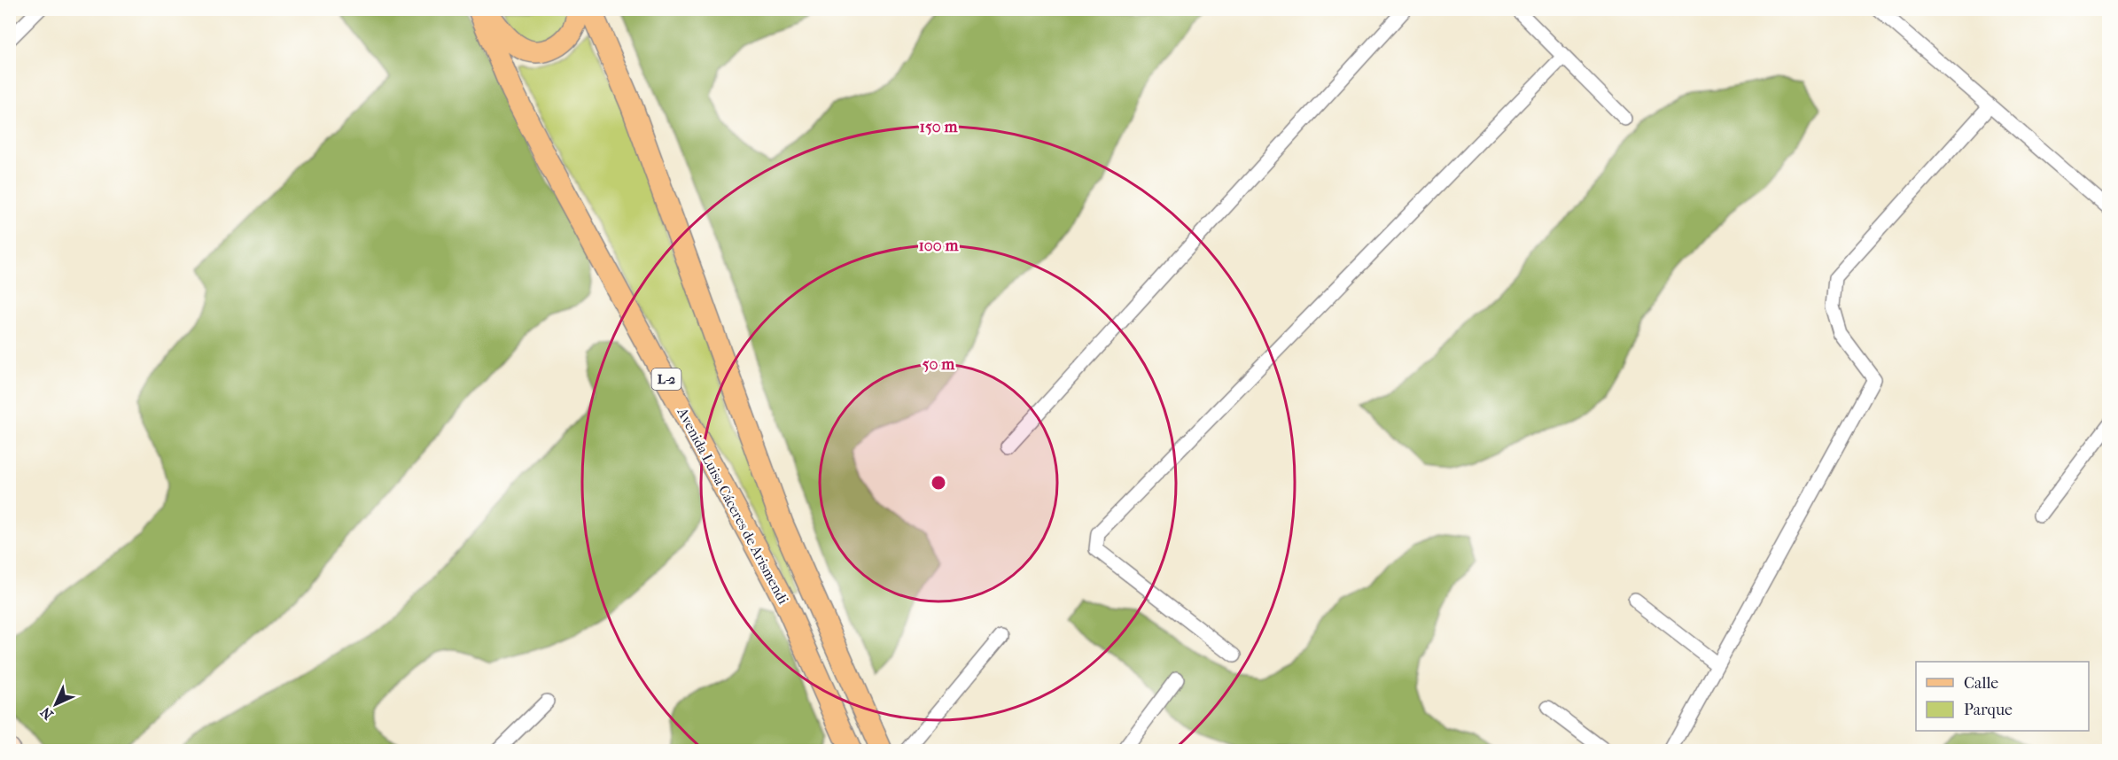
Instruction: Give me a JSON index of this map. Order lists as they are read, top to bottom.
{
  "streets": {
    "main road": ["L-2", "Avenida Luisa Cáceres de Arismendi"]
  },
  "legend": ["Calle", "Parque"],
  "north": "bottom left",
  "rings": ["150 m", "100 m", "50 m"]
}
